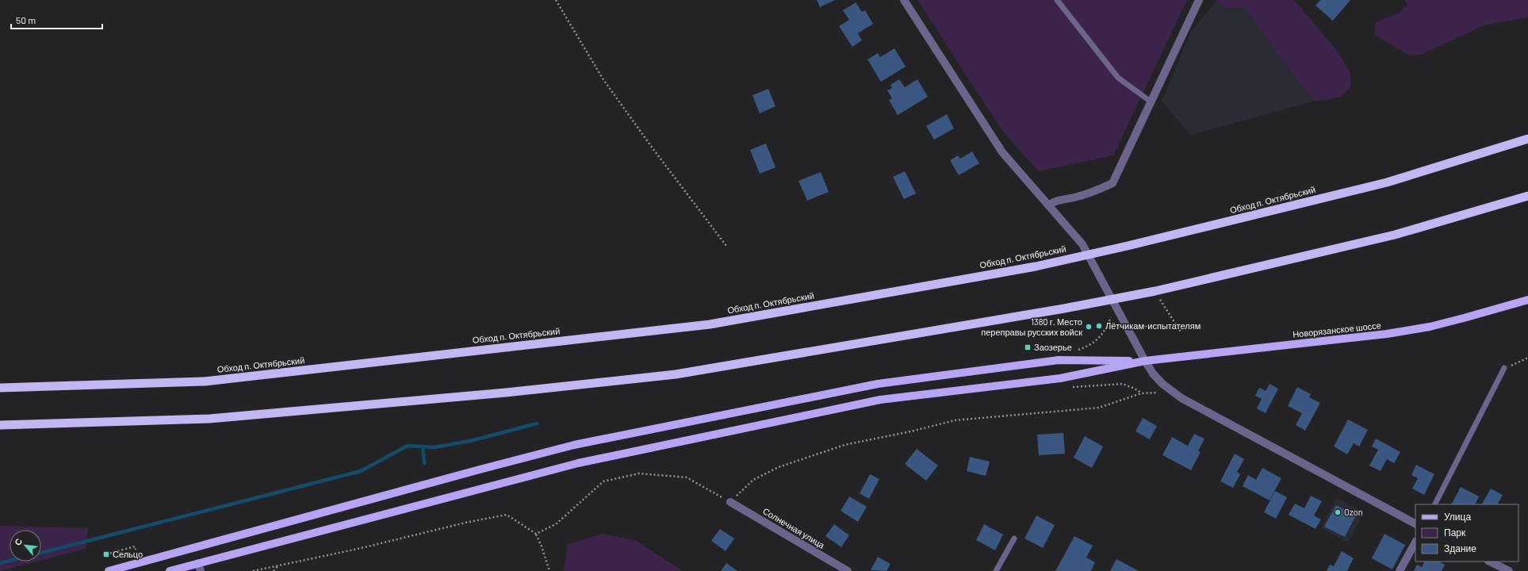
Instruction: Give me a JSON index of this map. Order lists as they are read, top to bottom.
{
  "streets": {
    "highway": ["Обход п. Октябрьский"],
    "main road": ["Новорязанское шоссе"],
    "street": ["Солнечная улица"]
  },
  "places": {
    "other": ["Лётчикам-испытателям", "1380 г. Место переправы русских войск", "Ozon"],
    "transit": ["Заозерье", "Сельцо"]
  },
  "legend": ["Улица", "Парк", "Здание"],
  "scale_bar": "50 m",
  "north": "top left"
}
